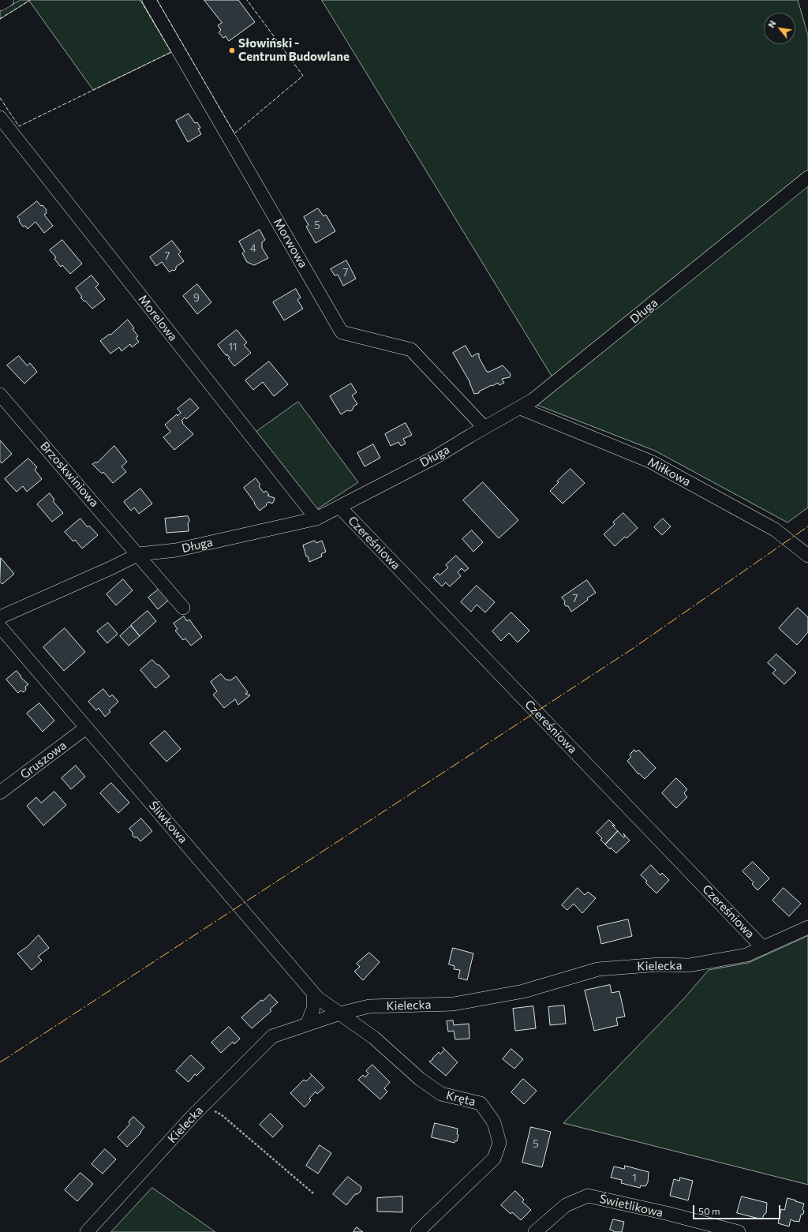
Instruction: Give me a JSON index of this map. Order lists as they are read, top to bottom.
{
  "streets": {
    "street": [
      "Morwowa",
      "Długa",
      "Morelowa",
      "Miłkowa",
      "Brzoskwiniowa",
      "Czereśniowa",
      "Gruszowa",
      "Śliwkowa",
      "Kielecka",
      "Kręta",
      "Świetlikowa"
    ]
  },
  "crossings": [
    ["Morwowa", "Długa"],
    ["Długa", "Morelowa"],
    ["Długa", "Miłkowa"],
    ["Długa", "Brzoskwiniowa"],
    ["Długa", "Czereśniowa"],
    ["Czereśniowa", "Kielecka"],
    ["Gruszowa", "Śliwkowa"],
    ["Śliwkowa", "Kielecka"],
    ["Śliwkowa", "Kręta"],
    ["Kielecka", "Kręta"]
  ],
  "places": ["Słowiński - Centrum Budowlane"],
  "house_numbers": [
    "5",
    "4",
    "7",
    "7",
    "9",
    "11",
    "7",
    "5",
    "1"
  ],
  "scale_bar": "50 m",
  "north": "top left"
}
